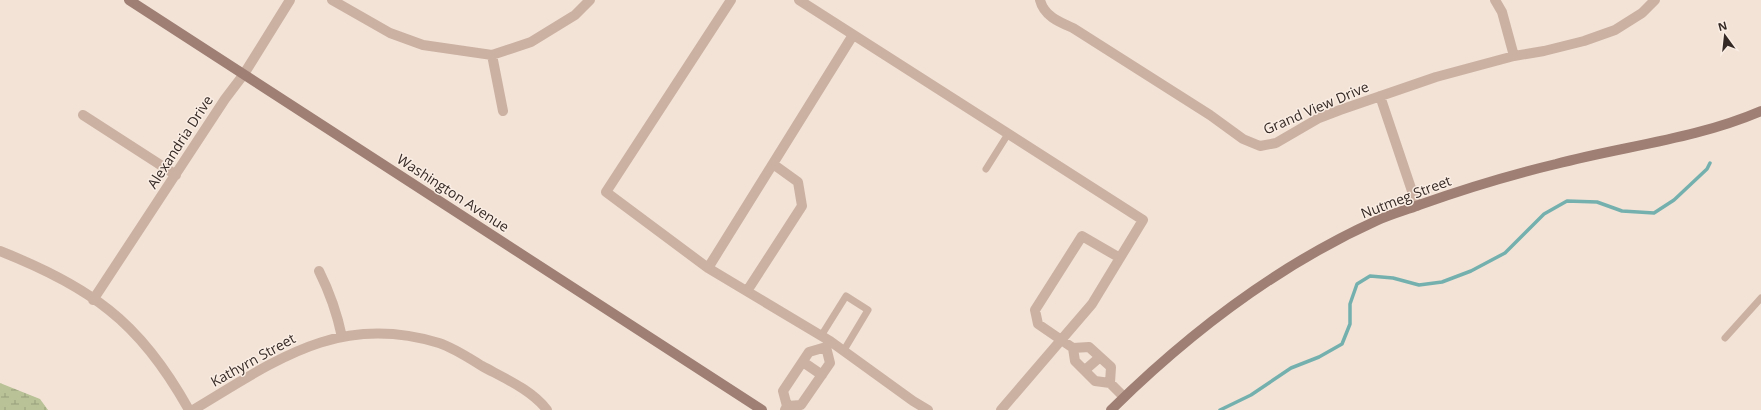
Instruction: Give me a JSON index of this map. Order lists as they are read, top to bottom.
{
  "streets": {
    "main road": ["Washington Avenue", "Nutmeg Street"],
    "street": ["Grand View Drive", "Alexandria Drive", "Kathyrn Street"]
  },
  "crossings": [
    ["Alexandria Drive", "Washington Avenue"]
  ],
  "north": "top"
}
